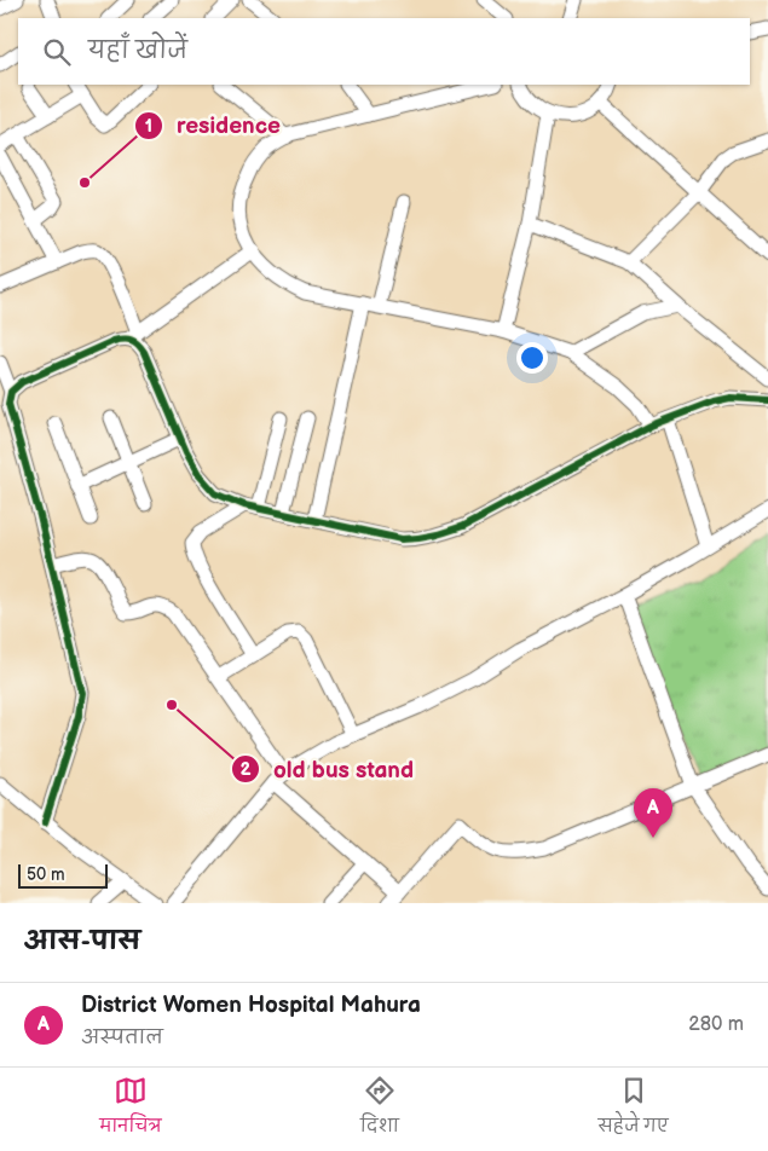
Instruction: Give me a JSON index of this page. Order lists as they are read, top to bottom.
{
  "places": ["residence", "old bus stand"],
  "scale_bar": "50 m",
  "page": {
    "search": "यहाँ खोजें",
    "pins": "A",
    "scale": "50 m",
    "heading": "आस-पास",
    "list": [
      {
        "mark": "A",
        "name": "District Women Hospital Mahura",
        "note": "अस्पताल",
        "value": "280 m"
      }
    ],
    "nav": ["मानचित्र", "दिशा", "सहेजे गए"]
  }
}
